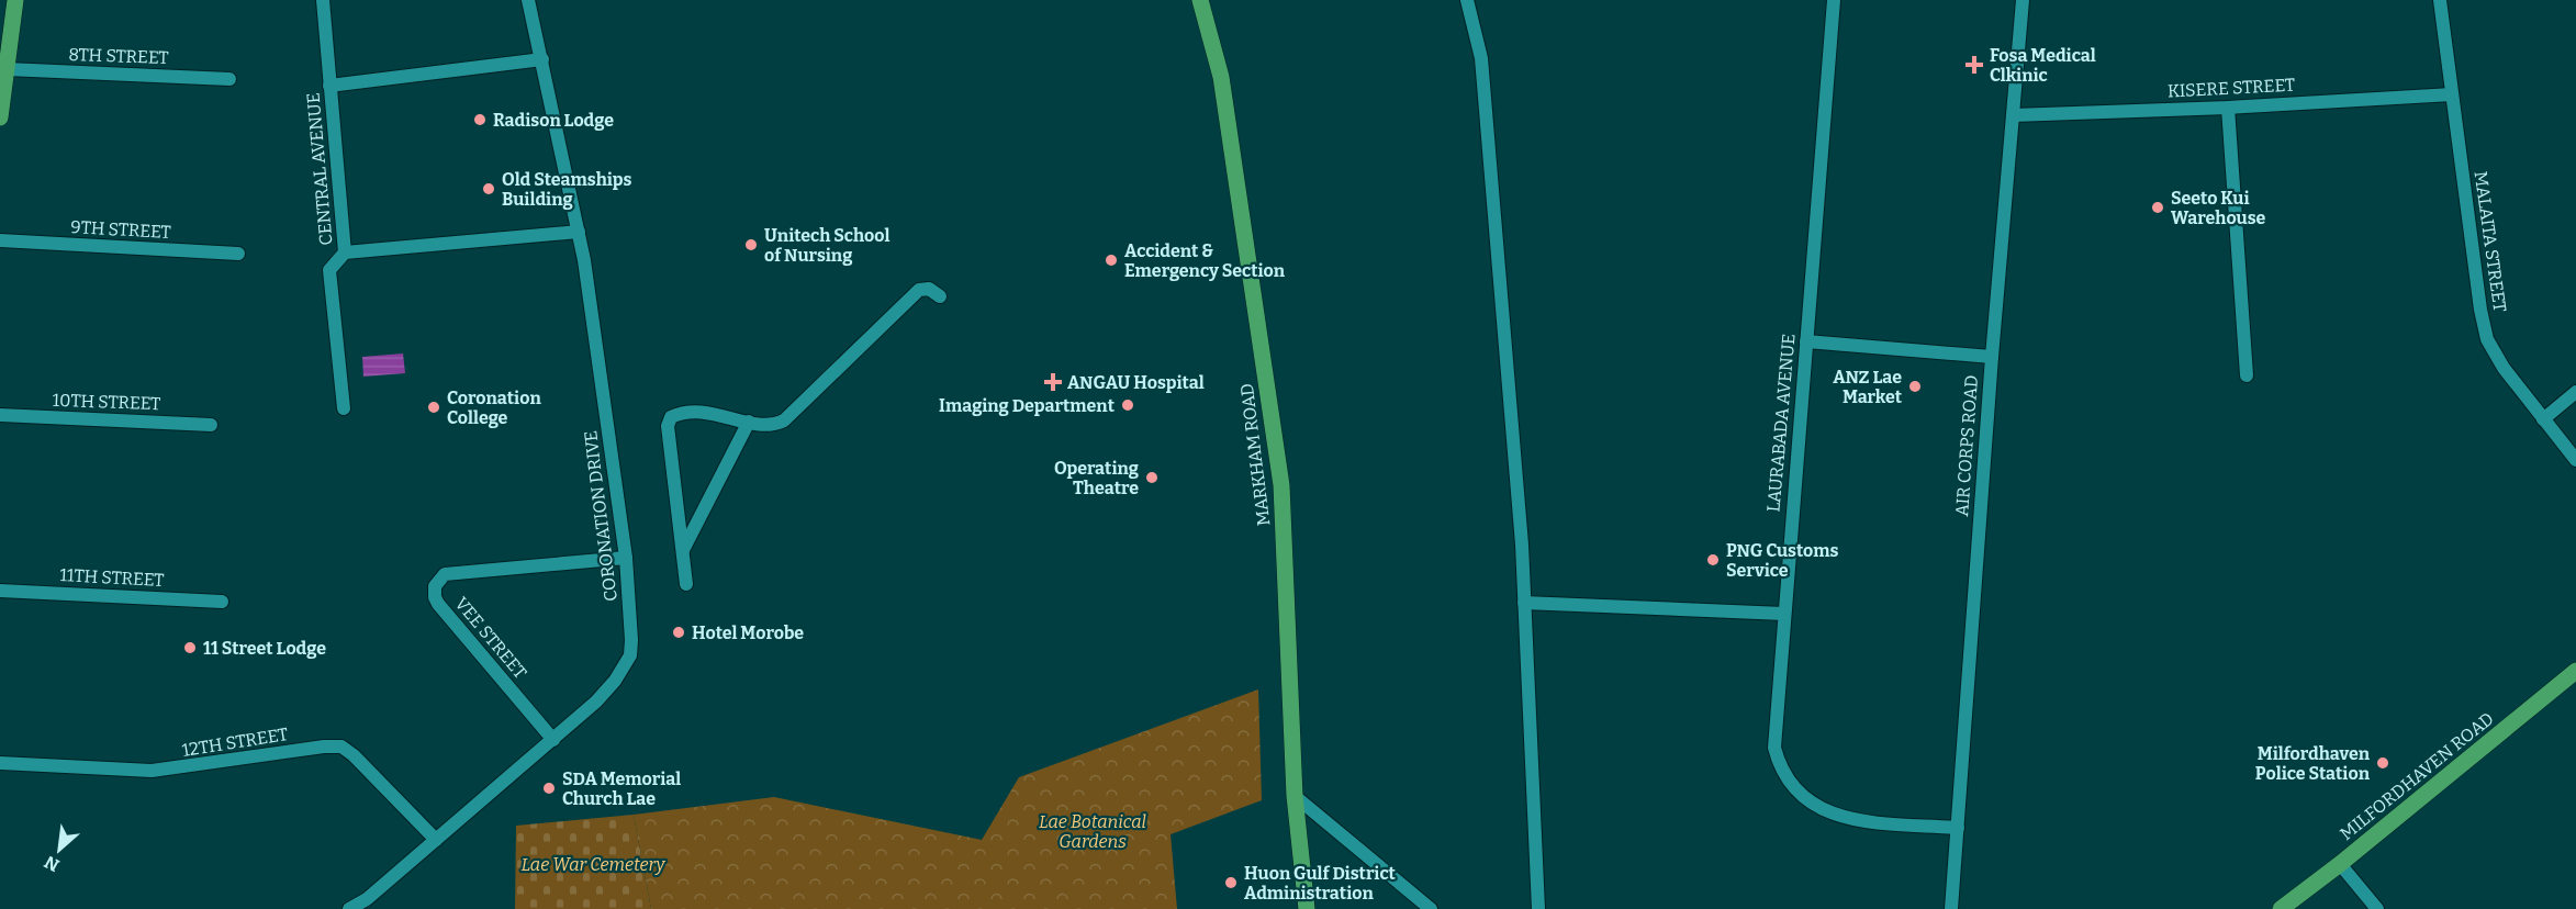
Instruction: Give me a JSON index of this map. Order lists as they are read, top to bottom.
{
  "streets": {
    "main road": ["MARKHAM ROAD", "MILFORDHAVEN ROAD"],
    "street": [
      "8TH STREET",
      "KISERE STREET",
      "CENTRAL AVENUE",
      "9TH STREET",
      "MALAITA STREET",
      "10TH STREET",
      "LAURABADA AVENUE",
      "AIR CORPS ROAD",
      "CORONATION DRIVE",
      "11TH STREET",
      "VEE STREET",
      "12TH STREET"
    ]
  },
  "crossings": [
    ["KISERE STREET", "MALAITA STREET"],
    ["KISERE STREET", "AIR CORPS ROAD"],
    ["LAURABADA AVENUE", "AIR CORPS ROAD"],
    ["CORONATION DRIVE", "VEE STREET"],
    ["CORONATION DRIVE", "12TH STREET"]
  ],
  "parks": ["Lae Botanical Gardens", "Lae War Cemetery"],
  "places": {
    "health": ["Fosa Medical Clkinic", "ANGAU Hospital"],
    "other": [
      "Radison Lodge",
      "Old Steamships Building",
      "Seeto Kui Warehouse",
      "Unitech School of Nursing",
      "Accident & Emergency Section",
      "ANZ Lae Market",
      "Imaging Department",
      "Coronation College",
      "Operating Theatre",
      "PNG Customs Service",
      "Hotel Morobe",
      "11 Street Lodge",
      "Milfordhaven Police Station",
      "SDA Memorial Church Lae",
      "Huon Gulf District Administration"
    ]
  },
  "north": "bottom left"
}
